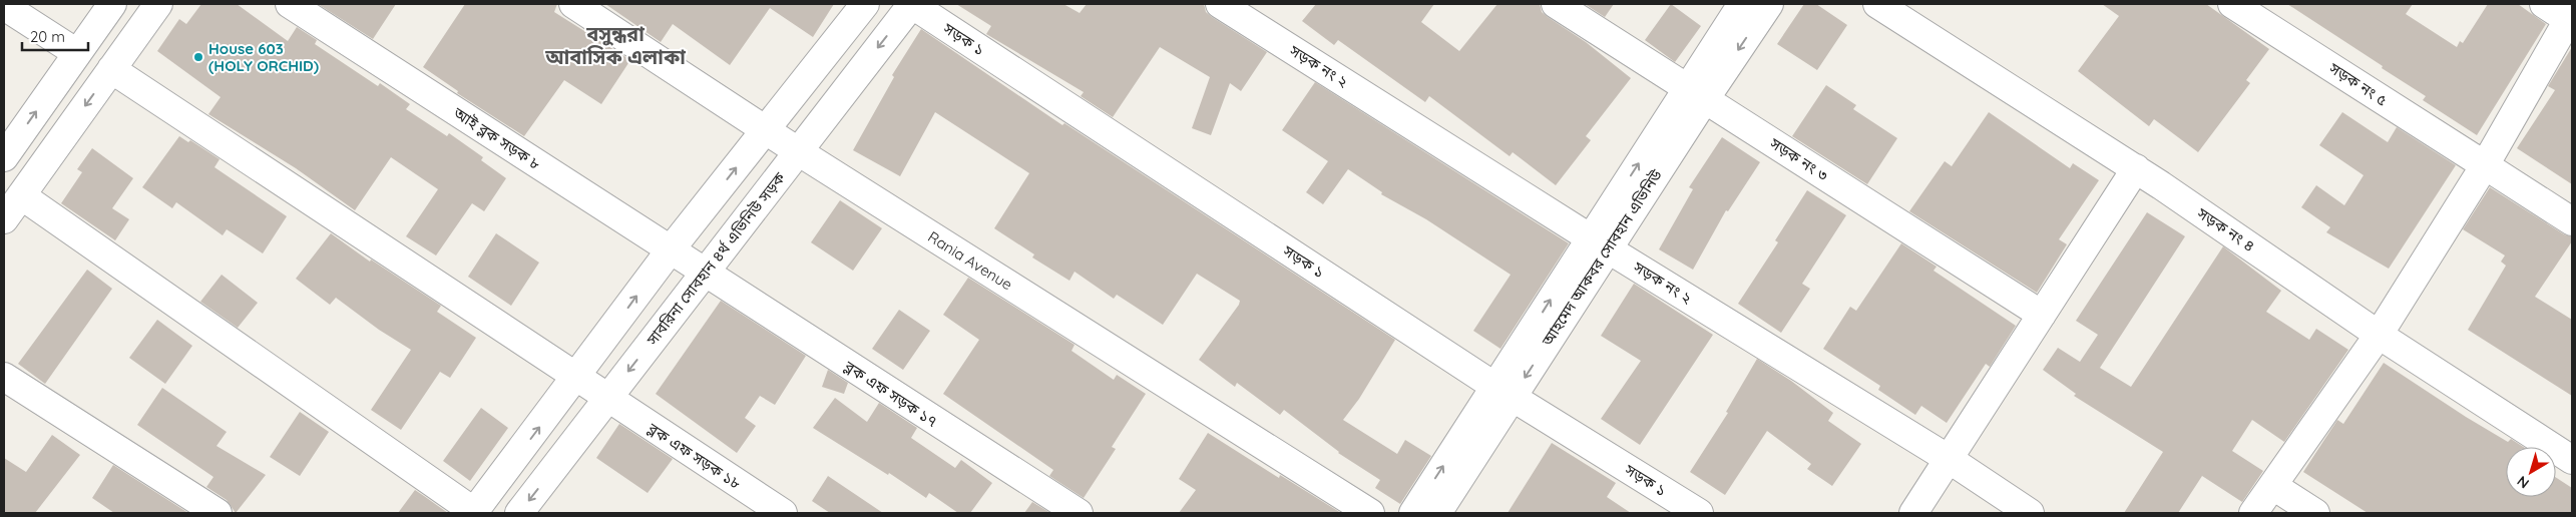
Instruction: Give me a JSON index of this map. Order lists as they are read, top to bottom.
{
  "streets": {
    "street": [
      "সড়ক ১",
      "সড়ক নং ২",
      "সড়ক নং ৫",
      "আই ব্লক সড়ক ৮",
      "সড়ক নং ৩",
      "সড়ক নং ৪",
      "আহমেদ আকবর সোবহান এভিনিউ",
      "সাবরিনা সোবহান ৪র্থ এভিনিউ সড়ক",
      "Rania Avenue",
      "ব্লক এফ সড়ক ১৭",
      "ব্লক এফ সড়ক ১৮"
    ]
  },
  "crossings": [
    ["সড়ক ১", "আহমেদ আকবর সোবহান এভিনিউ"],
    ["সড়ক ১", "সাবরিনা সোবহান ৪র্থ এভিনিউ সড়ক"],
    ["সড়ক নং ২", "আহমেদ আকবর সোবহান এভিনিউ"],
    ["আই ব্লক সড়ক ৮", "সাবরিনা সোবহান ৪র্থ এভিনিউ সড়ক"],
    ["আই ব্লক সড়ক ৮", "ব্লক এফ সড়ক ১৭"],
    ["সড়ক নং ৩", "আহমেদ আকবর সোবহান এভিনিউ"],
    ["সাবরিনা সোবহান ৪র্থ এভিনিউ সড়ক", "Rania Avenue"],
    ["সাবরিনা সোবহান ৪র্থ এভিনিউ সড়ক", "ব্লক এফ সড়ক ১৭"],
    ["সাবরিনা সোবহান ৪র্থ এভিনিউ সড়ক", "ব্লক এফ সড়ক ১৮"]
  ],
  "districts": ["বসুন্ধরা আবাসিক এলাকা"],
  "places": ["House 603 (HOLY ORCHID)"],
  "scale_bar": "20 m",
  "north": "bottom left"
}
